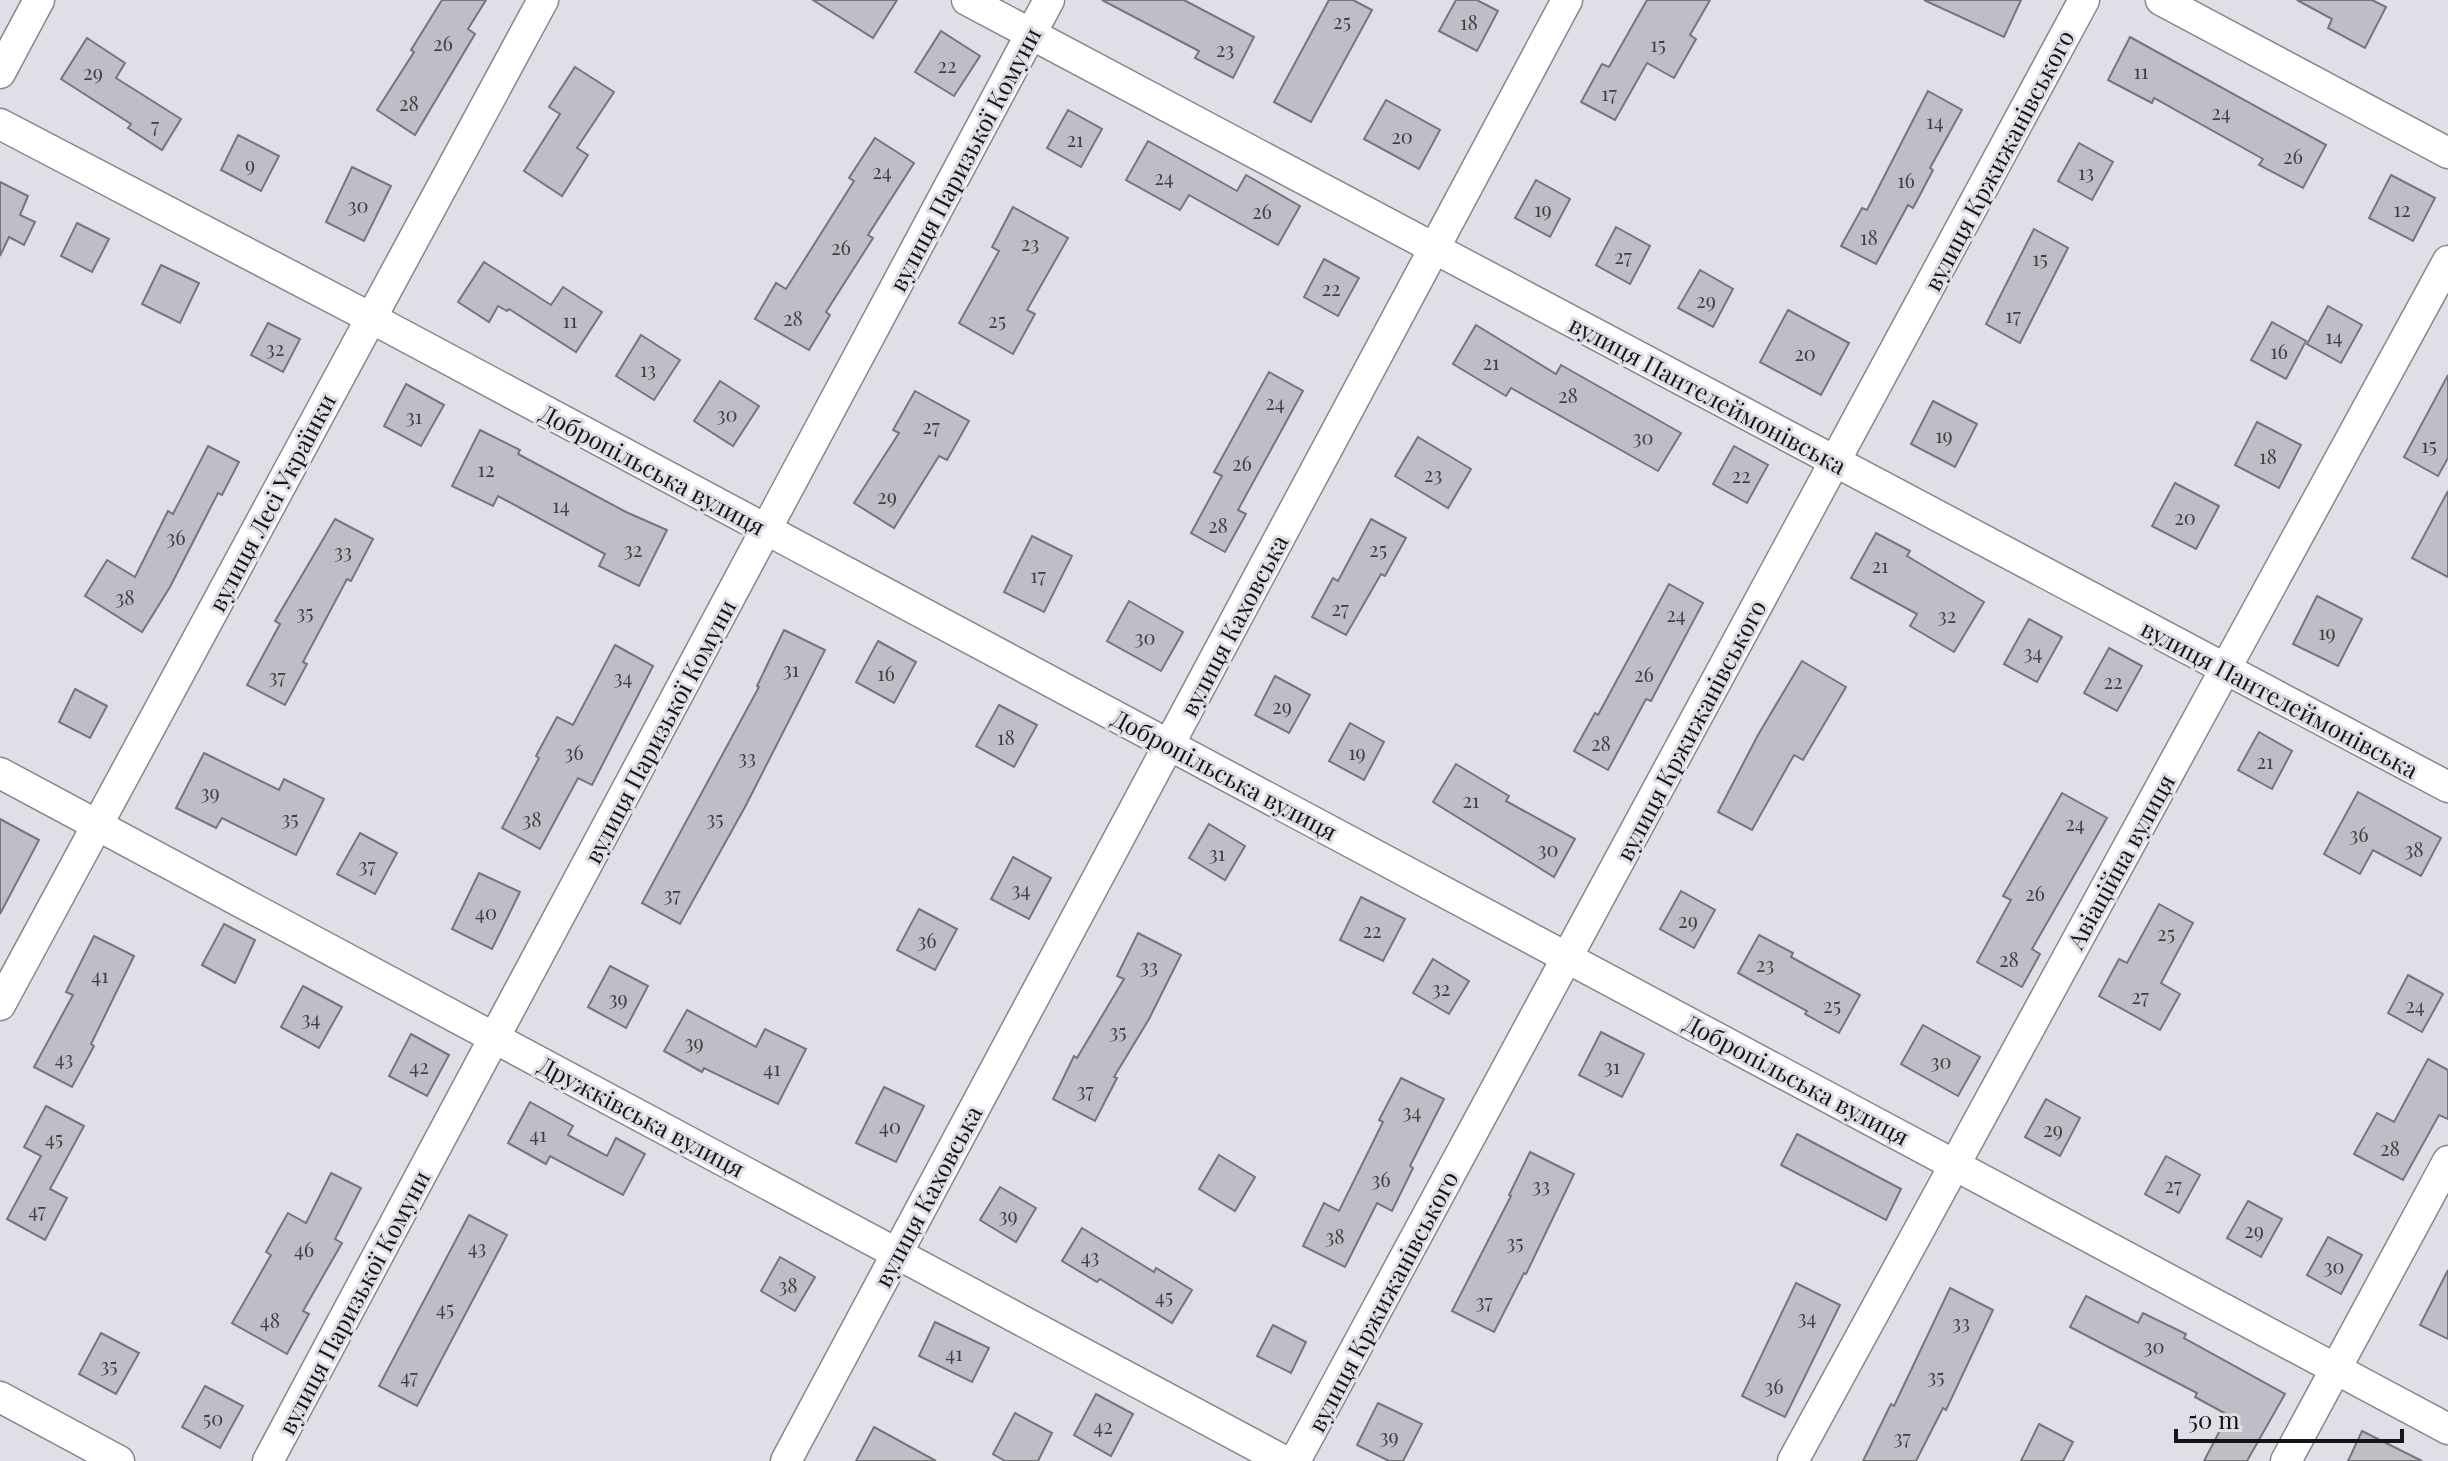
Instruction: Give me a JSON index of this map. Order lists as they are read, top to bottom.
{
  "streets": {
    "street": [
      "вулиця Паризької Комуни",
      "вулиця Кржижанівського",
      "вулиця Пантелеймонівська",
      "Добропільська вулиця",
      "вулиця Лесі Українки",
      "вулиця Каховська",
      "Авіаційна вулиця",
      "Дружківська вулиця"
    ]
  },
  "crossings": [
    ["вулиця Паризької Комуни", "вулиця Пантелеймонівська"],
    ["вулиця Паризької Комуни", "Добропільська вулиця"],
    ["вулиця Паризької Комуни", "Дружківська вулиця"],
    ["вулиця Кржижанівського", "вулиця Пантелеймонівська"],
    ["вулиця Кржижанівського", "Добропільська вулиця"],
    ["вулиця Пантелеймонівська", "вулиця Каховська"],
    ["вулиця Пантелеймонівська", "Авіаційна вулиця"],
    ["Добропільська вулиця", "вулиця Лесі Українки"],
    ["Добропільська вулиця", "вулиця Каховська"],
    ["Добропільська вулиця", "Авіаційна вулиця"],
    ["вулиця Лесі Українки", "Дружківська вулиця"],
    ["вулиця Каховська", "Дружківська вулиця"]
  ],
  "house_numbers": [
    "25",
    "18",
    "26",
    "15",
    "23",
    "22",
    "11",
    "29",
    "17",
    "28",
    "24",
    "14",
    "7",
    "20",
    "21",
    "26",
    "9",
    "24",
    "13",
    "24",
    "16",
    "30",
    "19",
    "12",
    "26",
    "18",
    "23",
    "26",
    "27",
    "15",
    "22",
    "29",
    "17",
    "28",
    "11",
    "25",
    "14",
    "32",
    "16",
    "20",
    "21",
    "13",
    "28",
    "24",
    "30",
    "31",
    "27",
    "19",
    "30",
    "15",
    "18",
    "26",
    "12",
    "23",
    "22",
    "29",
    "14",
    "20",
    "28",
    "36",
    "32",
    "25",
    "33",
    "21",
    "17",
    "38",
    "27",
    "35",
    "24",
    "32",
    "19",
    "30",
    "34",
    "31",
    "16",
    "26",
    "37",
    "34",
    "22",
    "29",
    "18",
    "28",
    "36",
    "19",
    "33",
    "21",
    "39",
    "21",
    "35",
    "35",
    "38",
    "24",
    "36",
    "30",
    "38",
    "31",
    "37",
    "34",
    "26",
    "37",
    "40",
    "29",
    "22",
    "25",
    "36",
    "28",
    "23",
    "33",
    "41",
    "32",
    "27",
    "39",
    "25",
    "24",
    "34",
    "35",
    "39",
    "43",
    "30",
    "42",
    "31",
    "41",
    "37",
    "34",
    "40",
    "29",
    "41",
    "45",
    "28",
    "36",
    "33",
    "27",
    "47",
    "39",
    "29",
    "38",
    "35",
    "43",
    "46",
    "43",
    "30",
    "38",
    "45",
    "37",
    "45",
    "34",
    "48",
    "33",
    "30",
    "41",
    "35",
    "47",
    "35",
    "36",
    "50",
    "42",
    "39",
    "37"
  ],
  "scale_bar": "50 m"
}
